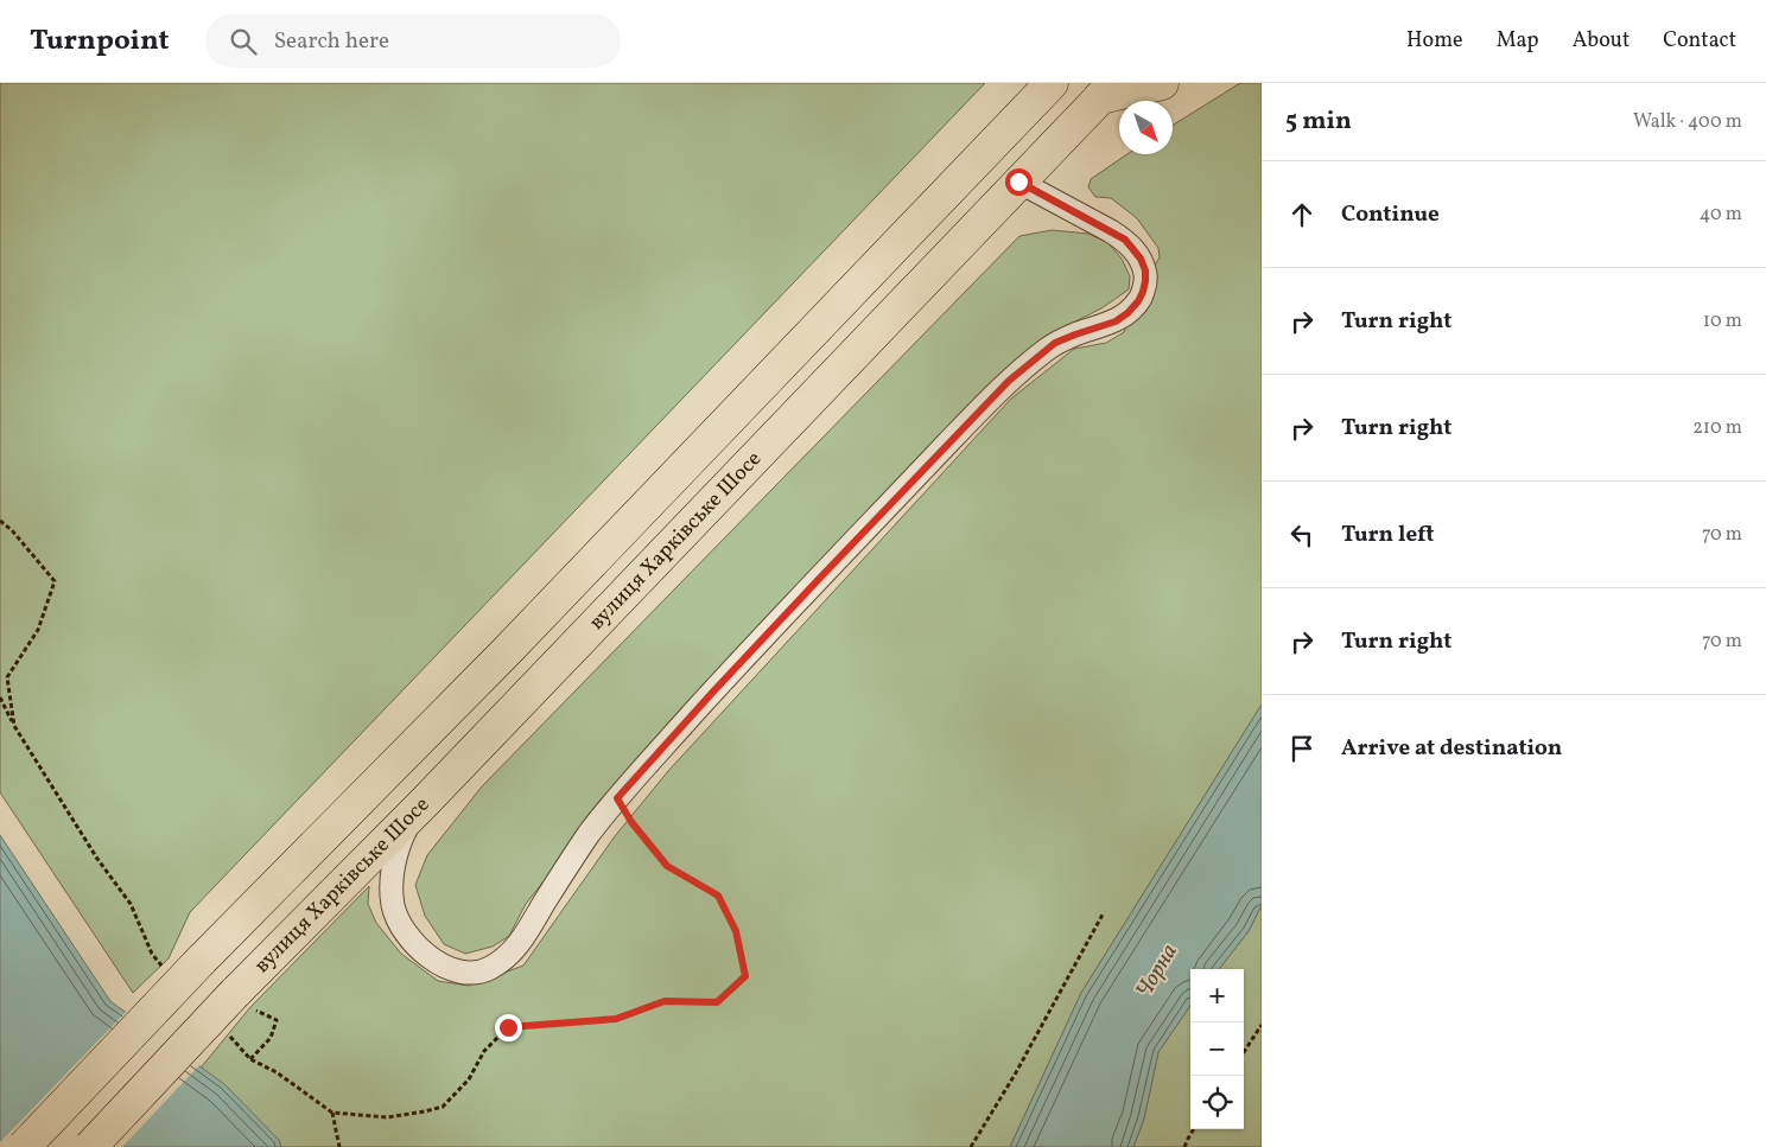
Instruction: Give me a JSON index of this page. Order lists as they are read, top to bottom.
{
  "streets": {
    "highway": ["вулиця Харківське Шосе"]
  },
  "water": ["Чорна"],
  "north": "bottom right",
  "page": {
    "header": "Turnpoint",
    "search": "Search here",
    "nav": [
      "Home",
      "Map",
      "About",
      "Contact"
    ],
    "heading": ["5 min", "Walk · 400 m"],
    "list": [
      ["Continue", "40 m"],
      ["Turn right", "10 m"],
      ["Turn right", "210 m"],
      ["Turn left", "70 m"],
      ["Turn right", "70 m"],
      "Arrive at destination"
    ],
    "map_buttons": ["+", "−"]
  }
}
